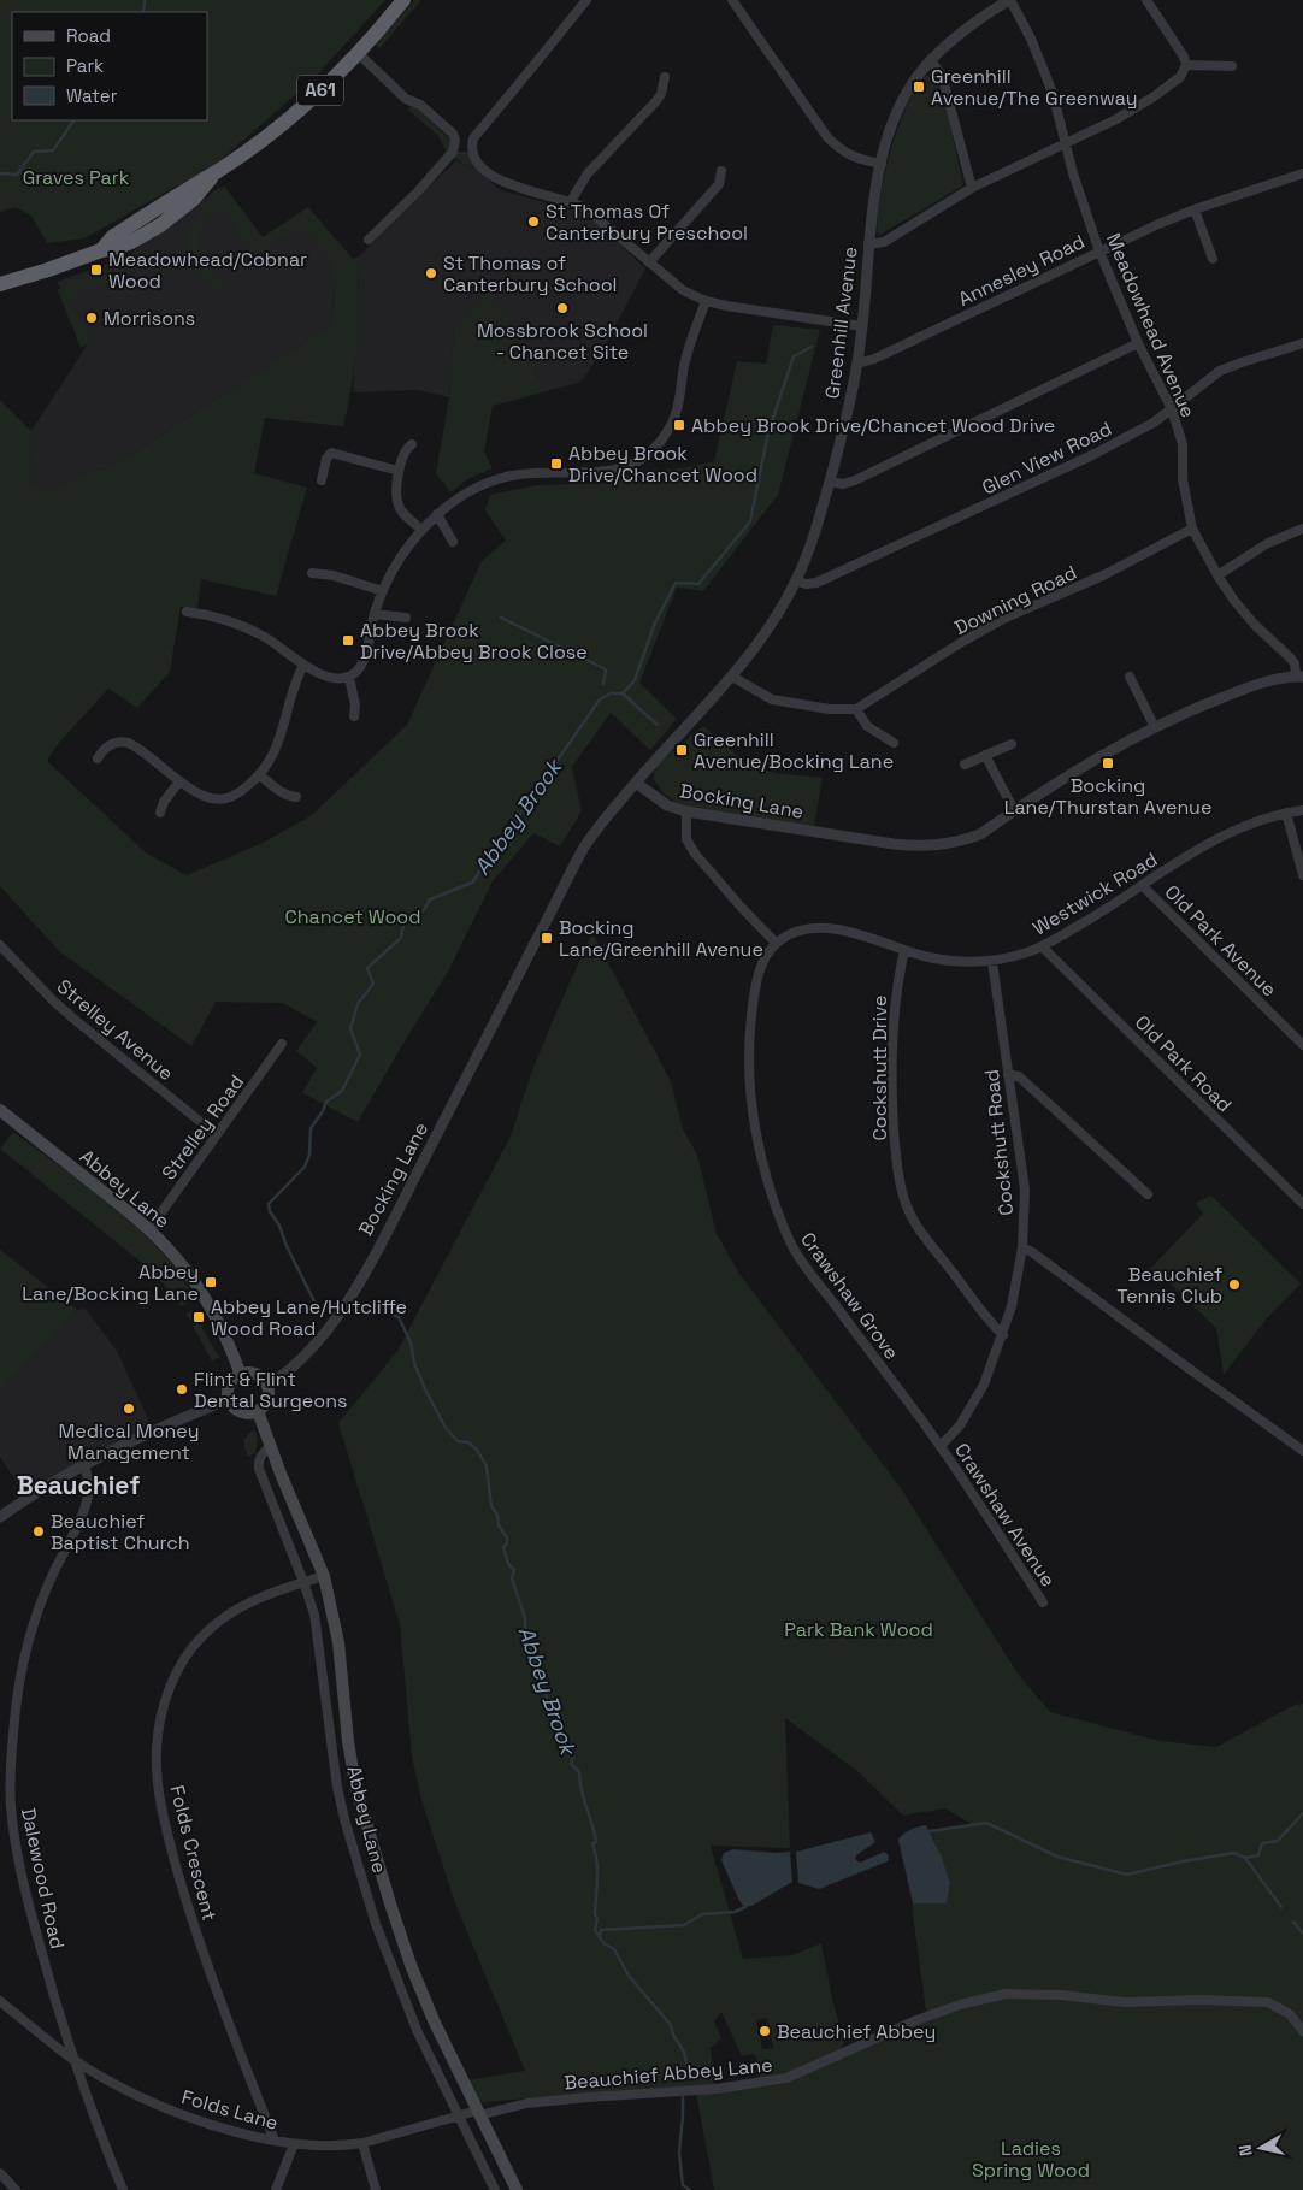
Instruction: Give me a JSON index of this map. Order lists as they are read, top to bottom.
{
  "streets": {
    "highway": ["A61"],
    "main road": ["Abbey Lane"],
    "street": [
      "Annesley Road",
      "Greenhill Avenue",
      "Meadowhead Avenue",
      "Glen View Road",
      "Downing Road",
      "Bocking Lane",
      "Westwick Road",
      "Old Park Avenue",
      "Strelley Avenue",
      "Old Park Road",
      "Cockshutt Drive",
      "Strelley Road",
      "Cockshutt Road",
      "Crawshaw Grove",
      "Crawshaw Avenue",
      "Folds Crescent",
      "Dalewood Road",
      "Beauchief Abbey Lane",
      "Folds Lane"
    ]
  },
  "crossings": [
    ["Annesley Road", "Greenhill Avenue"],
    ["Annesley Road", "Meadowhead Avenue"],
    ["Greenhill Avenue", "Meadowhead Avenue"],
    ["Greenhill Avenue", "Glen View Road"],
    ["Greenhill Avenue", "Bocking Lane"],
    ["Meadowhead Avenue", "Glen View Road"],
    ["Meadowhead Avenue", "Downing Road"],
    ["Meadowhead Avenue", "Bocking Lane"],
    ["Bocking Lane", "Abbey Lane"],
    ["Westwick Road", "Old Park Avenue"],
    ["Westwick Road", "Old Park Road"],
    ["Westwick Road", "Cockshutt Drive"],
    ["Westwick Road", "Cockshutt Road"],
    ["Westwick Road", "Crawshaw Grove"],
    ["Strelley Avenue", "Strelley Road"],
    ["Cockshutt Drive", "Cockshutt Road"],
    ["Strelley Road", "Abbey Lane"],
    ["Cockshutt Road", "Crawshaw Grove"],
    ["Cockshutt Road", "Crawshaw Avenue"],
    ["Abbey Lane", "Folds Crescent"],
    ["Abbey Lane", "Beauchief Abbey Lane"],
    ["Abbey Lane", "Folds Lane"],
    ["Crawshaw Grove", "Crawshaw Avenue"],
    ["Folds Crescent", "Folds Lane"],
    ["Dalewood Road", "Folds Lane"],
    ["Beauchief Abbey Lane", "Folds Lane"]
  ],
  "districts": ["Beauchief"],
  "water": ["Abbey Brook"],
  "parks": [
    "Graves Park",
    "Chancet Wood",
    "Park Bank Wood",
    "Ladies Spring Wood"
  ],
  "places": {
    "transit": [
      "Greenhill Avenue/The Greenway",
      "Meadowhead/Cobnar Wood",
      "Abbey Brook Drive/Chancet Wood Drive",
      "Abbey Brook Drive/Chancet Wood",
      "Abbey Brook Drive/Abbey Brook Close",
      "Greenhill Avenue/Bocking Lane",
      "Bocking Lane/Thurstan Avenue",
      "Bocking Lane/Greenhill Avenue",
      "Abbey Lane/Bocking Lane",
      "Abbey Lane/Hutcliffe Wood Road"
    ],
    "other": [
      "St Thomas Of Canterbury Preschool",
      "St Thomas of Canterbury School",
      "Mossbrook School - Chancet Site",
      "Morrisons",
      "Beauchief Tennis Club",
      "Flint & Flint Dental Surgeons",
      "Medical Money Management",
      "Beauchief Baptist Church",
      "Beauchief Abbey"
    ]
  },
  "legend": ["Road", "Park", "Water"],
  "north": "left"
}
